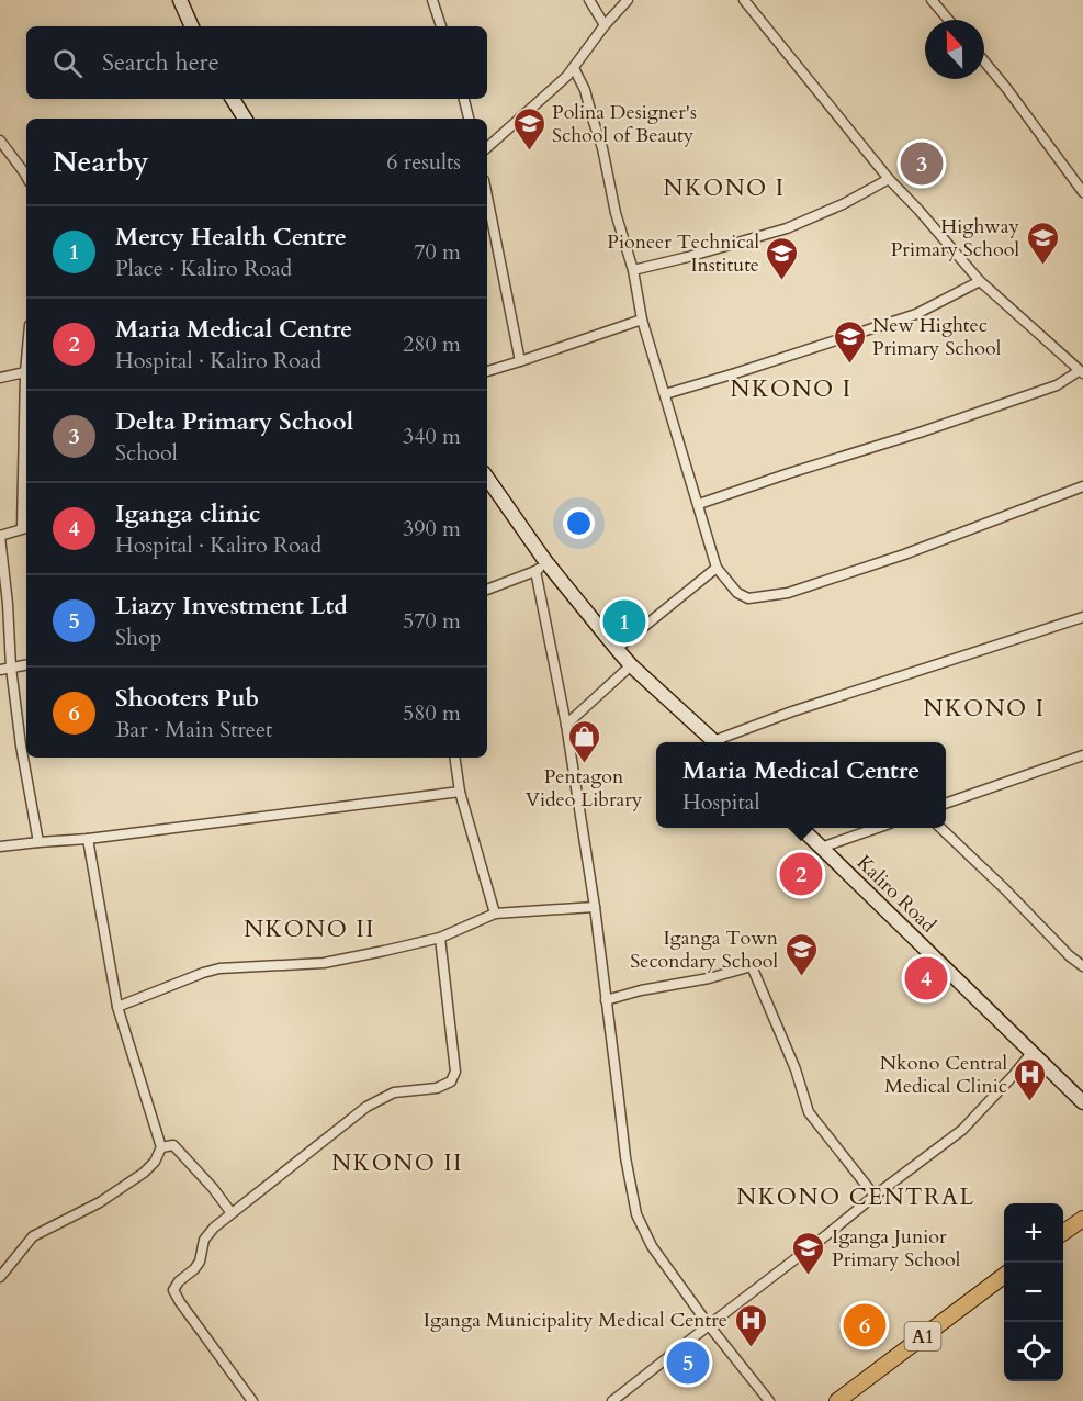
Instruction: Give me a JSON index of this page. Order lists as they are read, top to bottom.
{
  "streets": {
    "main road": ["Kaliro Road", "A1"]
  },
  "districts": [
    "NKONO I",
    "NKONO I",
    "NKONO I",
    "NKONO II",
    "NKONO II",
    "NKONO CENTRAL"
  ],
  "places": {
    "school or university": [
      "Polina Designer's School of Beauty",
      "Highway Primary School",
      "Pioneer Technical Institute",
      "New Hightec Primary School",
      "Iganga Town Secondary School",
      "Iganga Junior Primary School"
    ],
    "shop": ["Pentagon Video Library"],
    "hospital": ["Nkono Central Medical Clinic", "Iganga Municipality Medical Centre"]
  },
  "north": "top",
  "page": {
    "search": "Search here",
    "heading": ["Nearby", "6 results"],
    "pins": [
      "3",
      "1",
      "2",
      "4",
      "6",
      "5"
    ],
    "list": [
      {
        "mark": "1",
        "name": "Mercy Health Centre",
        "note": "Place · Kaliro Road",
        "value": "70 m"
      },
      {
        "mark": "2",
        "name": "Maria Medical Centre",
        "note": "Hospital · Kaliro Road",
        "value": "280 m"
      },
      {
        "mark": "3",
        "name": "Delta Primary School",
        "note": "School",
        "value": "340 m"
      },
      {
        "mark": "4",
        "name": "Iganga clinic",
        "note": "Hospital · Kaliro Road",
        "value": "390 m"
      },
      {
        "mark": "5",
        "name": "Liazy Investment Ltd",
        "note": "Shop",
        "value": "570 m"
      },
      {
        "mark": "6",
        "name": "Shooters Pub",
        "note": "Bar · Main Street",
        "value": "580 m"
      }
    ],
    "popup": ["Maria Medical Centre", "Hospital"],
    "map_buttons": ["+", "−"]
  }
}
